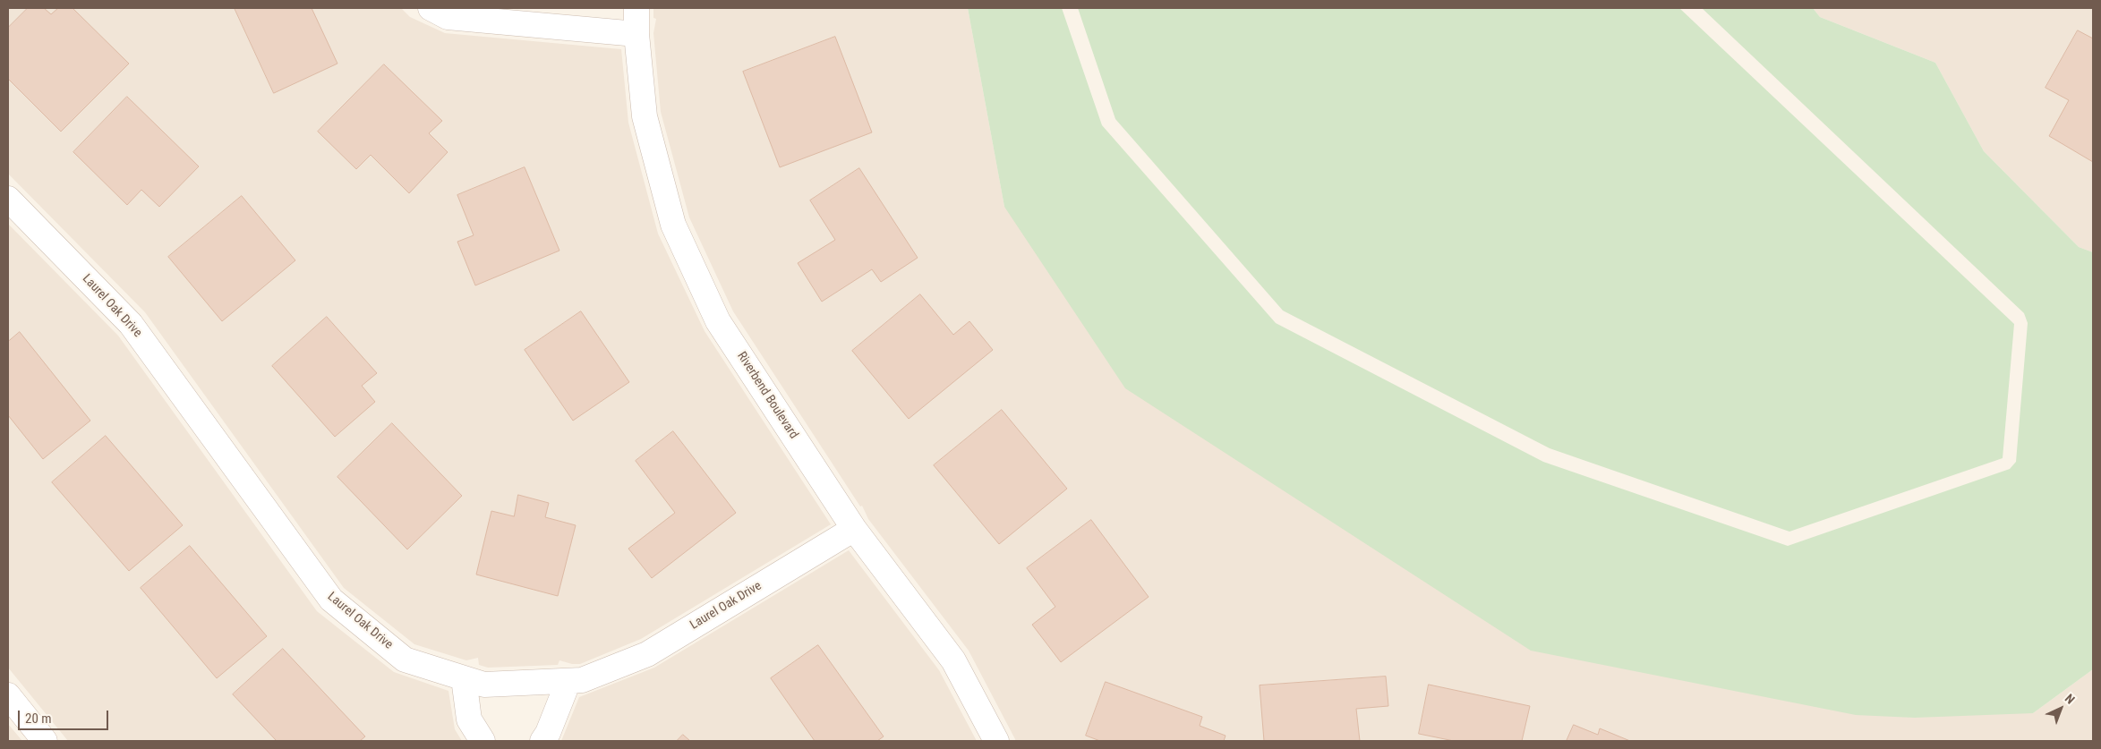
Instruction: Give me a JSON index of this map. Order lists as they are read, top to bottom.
{
  "streets": {
    "street": ["Laurel Oak Drive", "Riverbend Boulevard"]
  },
  "crossings": [
    ["Laurel Oak Drive", "Riverbend Boulevard"]
  ],
  "scale_bar": "20 m",
  "north": "top right"
}
